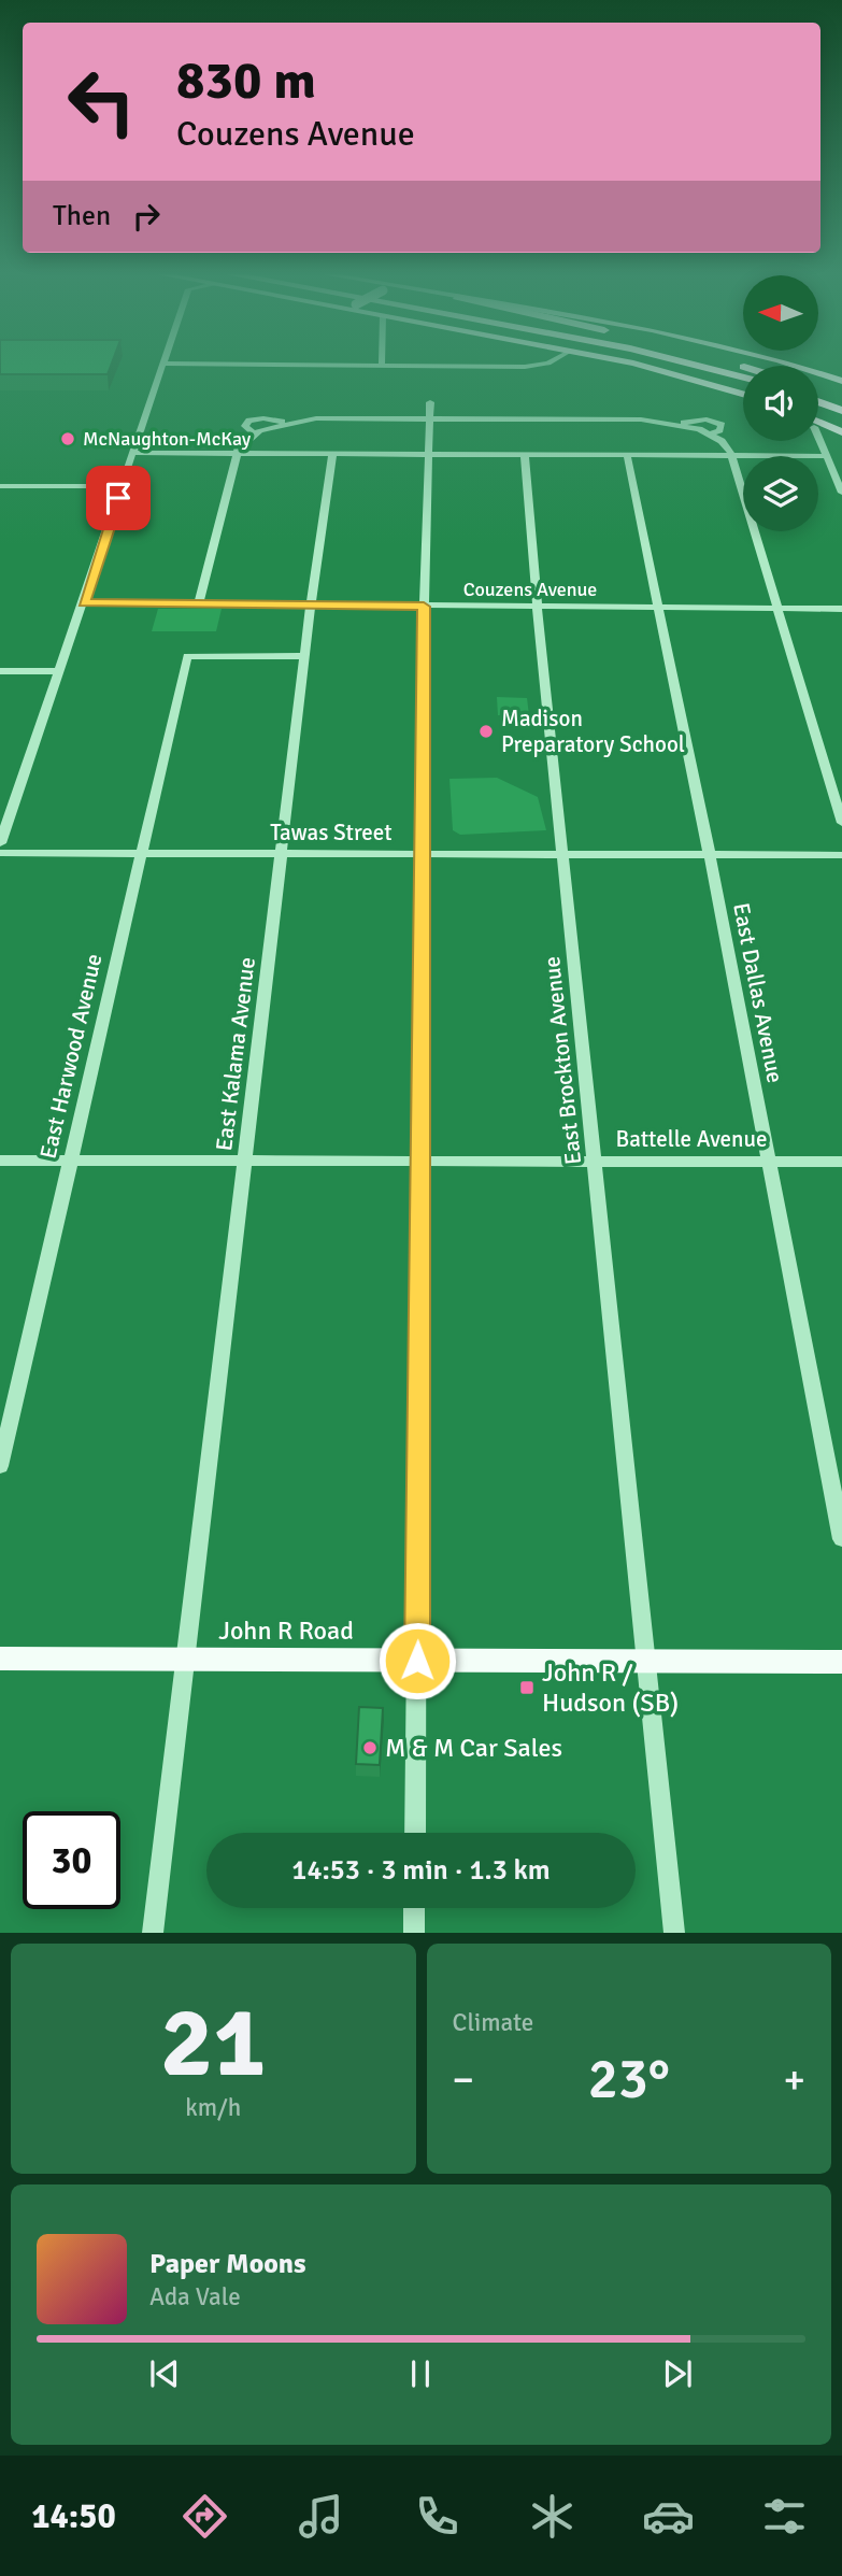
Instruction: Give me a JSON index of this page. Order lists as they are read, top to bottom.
{
  "streets": {
    "main road": ["John R Road"],
    "street": [
      "Couzens Avenue",
      "Tawas Street",
      "East Dallas Avenue",
      "East Kalama Avenue",
      "East Harwood Avenue",
      "East Brockton Avenue",
      "Battelle Avenue"
    ]
  },
  "crossings": [
    ["Couzens Avenue", "East Dallas Avenue"],
    ["Couzens Avenue", "East Kalama Avenue"],
    ["Couzens Avenue", "East Brockton Avenue"],
    ["Tawas Street", "East Dallas Avenue"],
    ["Tawas Street", "East Kalama Avenue"],
    ["Tawas Street", "East Harwood Avenue"],
    ["Tawas Street", "East Brockton Avenue"],
    ["East Dallas Avenue", "Battelle Avenue"],
    ["East Kalama Avenue", "East Harwood Avenue"],
    ["East Kalama Avenue", "Battelle Avenue"],
    ["East Kalama Avenue", "John R Road"],
    ["East Harwood Avenue", "Battelle Avenue"],
    ["East Brockton Avenue", "Battelle Avenue"],
    ["East Brockton Avenue", "John R Road"]
  ],
  "places": {
    "other": ["McNaughton-McKay", "Madison Preparatory School", "M & M Car Sales"],
    "transit": ["John R / Hudson (SB)"]
  },
  "north": "left",
  "page": {
    "turn": ["830 m", "Couzens Avenue"],
    "then": "Then",
    "limit": "30",
    "trip": "14:53 · 3 min · 1.3 km",
    "tile": [
      ["21", "km/h"],
      "Climate"
    ],
    "heat": ["−", "23°", "+"],
    "song": ["Paper Moons", "Ada Vale"],
    "tabs": "14:50"
  }
}
